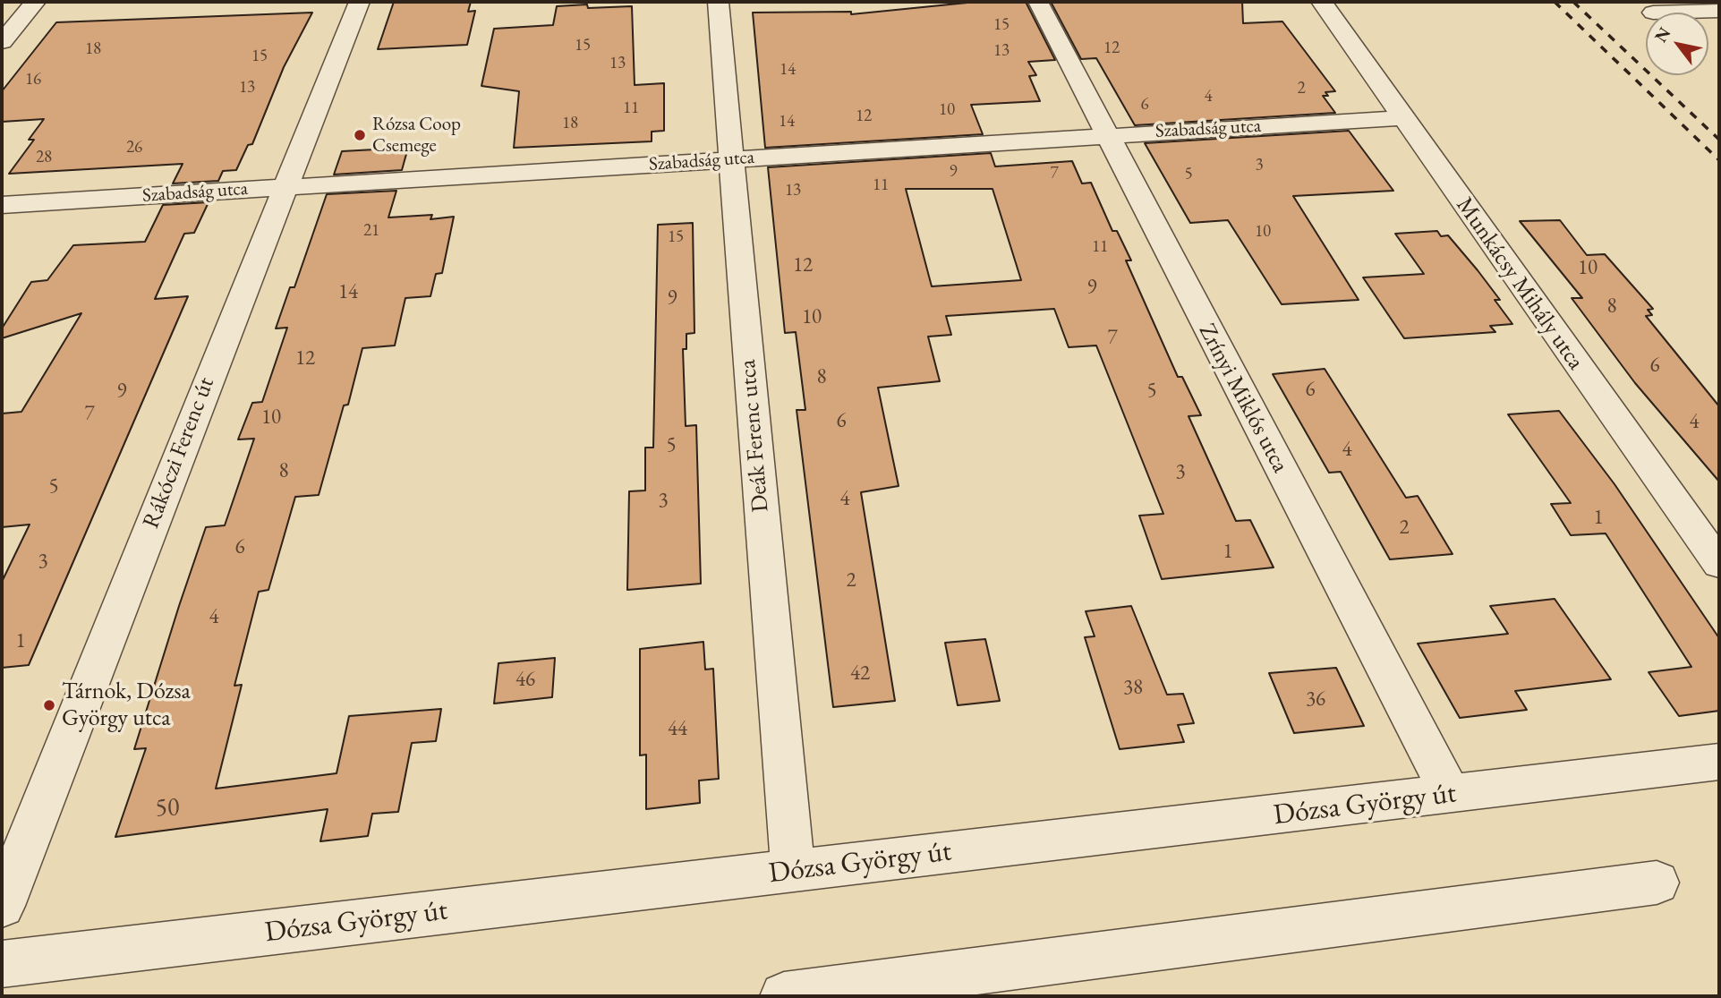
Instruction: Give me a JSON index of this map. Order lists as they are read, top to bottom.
{
  "streets": {
    "street": [
      "Szabadság utca",
      "Munkácsy Mihály utca",
      "Zrínyi Miklós utca",
      "Deák Ferenc utca",
      "Rákóczi Ferenc út",
      "Dózsa György út"
    ]
  },
  "crossings": [
    ["Szabadság utca", "Munkácsy Mihály utca"],
    ["Szabadság utca", "Zrínyi Miklós utca"],
    ["Szabadság utca", "Deák Ferenc utca"],
    ["Szabadság utca", "Rákóczi Ferenc út"],
    ["Zrínyi Miklós utca", "Dózsa György út"],
    ["Deák Ferenc utca", "Dózsa György út"]
  ],
  "places": ["Rózsa Coop Csemege", "Tárnok, Dózsa György utca"],
  "house_numbers": [
    "15",
    "15",
    "12",
    "18",
    "13",
    "15",
    "13",
    "14",
    "16",
    "13",
    "2",
    "4",
    "6",
    "11",
    "10",
    "12",
    "14",
    "18",
    "26",
    "28",
    "3",
    "9",
    "7",
    "5",
    "11",
    "13",
    "21",
    "10",
    "15",
    "11",
    "12",
    "10",
    "9",
    "14",
    "9",
    "8",
    "10",
    "7",
    "12",
    "6",
    "8",
    "6",
    "5",
    "9",
    "7",
    "10",
    "6",
    "4",
    "5",
    "4",
    "8",
    "3",
    "5",
    "4",
    "3",
    "1",
    "2",
    "6",
    "1",
    "3",
    "2",
    "4",
    "1",
    "42",
    "46",
    "38",
    "36",
    "44",
    "50"
  ],
  "north": "top left"
}
